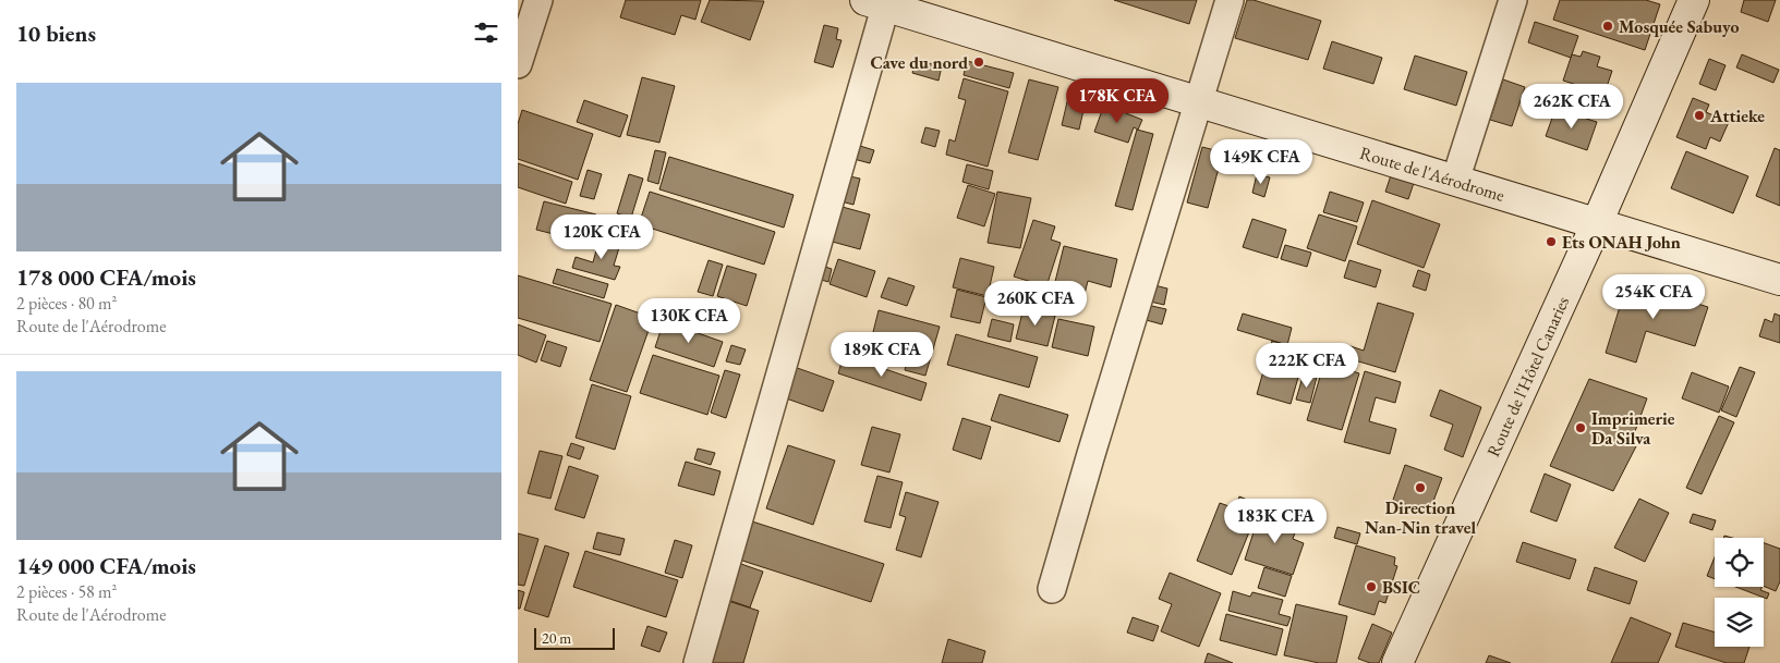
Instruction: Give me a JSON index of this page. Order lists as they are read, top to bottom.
{
  "streets": {
    "street": ["Route de l'Aérodrome", "Route de l'Hôtel Canaries"]
  },
  "crossings": [
    ["Route de l'Aérodrome", "Route de l'Hôtel Canaries"]
  ],
  "places": [
    "Mosquée Sabuyo",
    "Cave du nord",
    "Attieke",
    "Ets ONAH John",
    "Imprimerie Da Silva",
    "Direction Nan-Nin travel",
    "BSIC"
  ],
  "scale_bar": "20 m",
  "page": {
    "heading": "10 biens",
    "list": [
      {
        "name": "178 000 CFA/mois",
        "note": "2 pièces · 80 m² · Route de l'Aérodrome"
      },
      {
        "name": "149 000 CFA/mois",
        "note": "2 pièces · 58 m² · Route de l'Aérodrome"
      }
    ],
    "price": [
      "178K CFA",
      "262K CFA",
      "149K CFA",
      "120K CFA",
      "254K CFA",
      "260K CFA",
      "130K CFA",
      "189K CFA",
      "222K CFA",
      "183K CFA"
    ],
    "scale": "20 m"
  }
}
